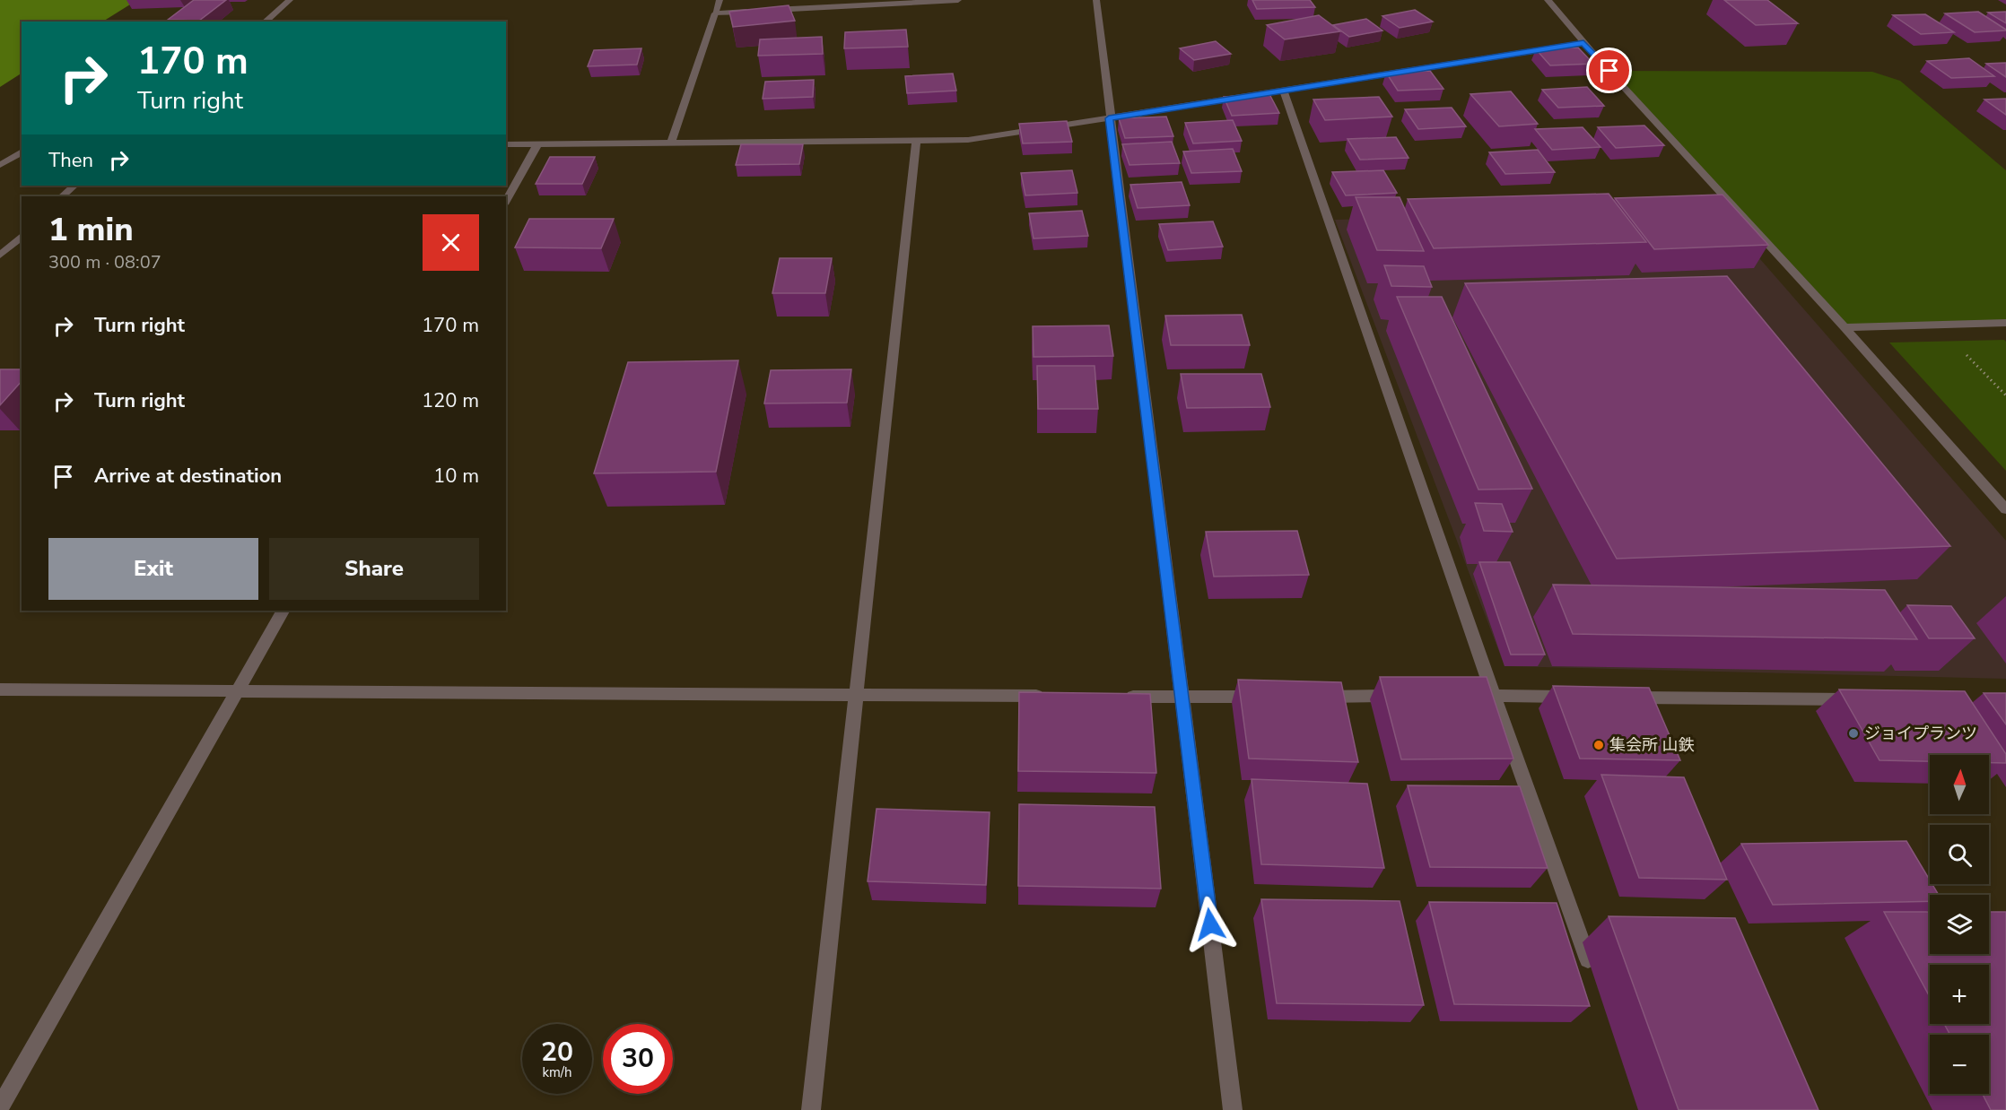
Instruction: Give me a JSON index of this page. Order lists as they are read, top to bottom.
{
  "places": ["ジョイプランツ", "集会所 山鉄"],
  "north": "top",
  "page": {
    "turn": ["170 m", "Turn right"],
    "then": "Then",
    "heading": ["1 min", "300 m · 08:07"],
    "list": [
      {
        "name": "Turn right",
        "value": "170 m"
      },
      {
        "name": "Turn right",
        "value": "120 m"
      },
      {
        "name": "Arrive at destination",
        "value": "10 m"
      }
    ],
    "buttons": ["Exit", "Share"],
    "map_buttons": ["+", "−"],
    "speed": "20 km/h",
    "limit": "30"
  }
}
